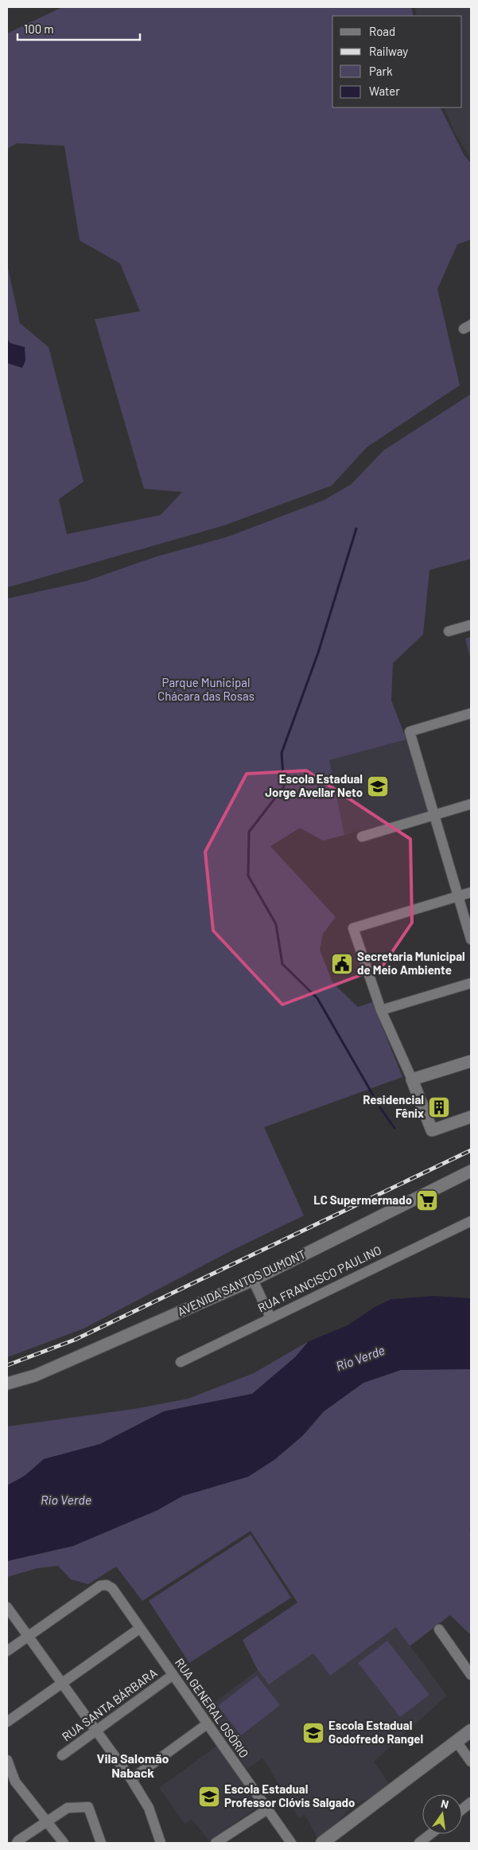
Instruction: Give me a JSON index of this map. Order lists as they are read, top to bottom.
{
  "streets": {
    "street": [
      "RUA FRANCISCO PAULINO",
      "AVENIDA SANTOS DUMONT",
      "RUA SANTA BÁRBARA",
      "RUA GENERAL OSÓRIO"
    ]
  },
  "crossings": [
    ["RUA SANTA BÁRBARA", "RUA GENERAL OSÓRIO"]
  ],
  "districts": ["Vila Salomão Naback"],
  "water": ["Rio Verde"],
  "parks": ["Parque Municipal Chácara das Rosas"],
  "places": {
    "school or university": ["Escola Estadual Jorge Avellar Neto", "Escola Estadual Godofredo Rangel", "Escola Estadual Professor Clóvis Salgado"],
    "public building": ["Secretaria Municipal de Meio Ambiente"],
    "building": ["Residencial Fênix"],
    "supermarket": ["LC Supermermado"]
  },
  "legend": [
    "Road",
    "Railway",
    "Park",
    "Water"
  ],
  "scale_bar": "100 m",
  "north": "top"
}
